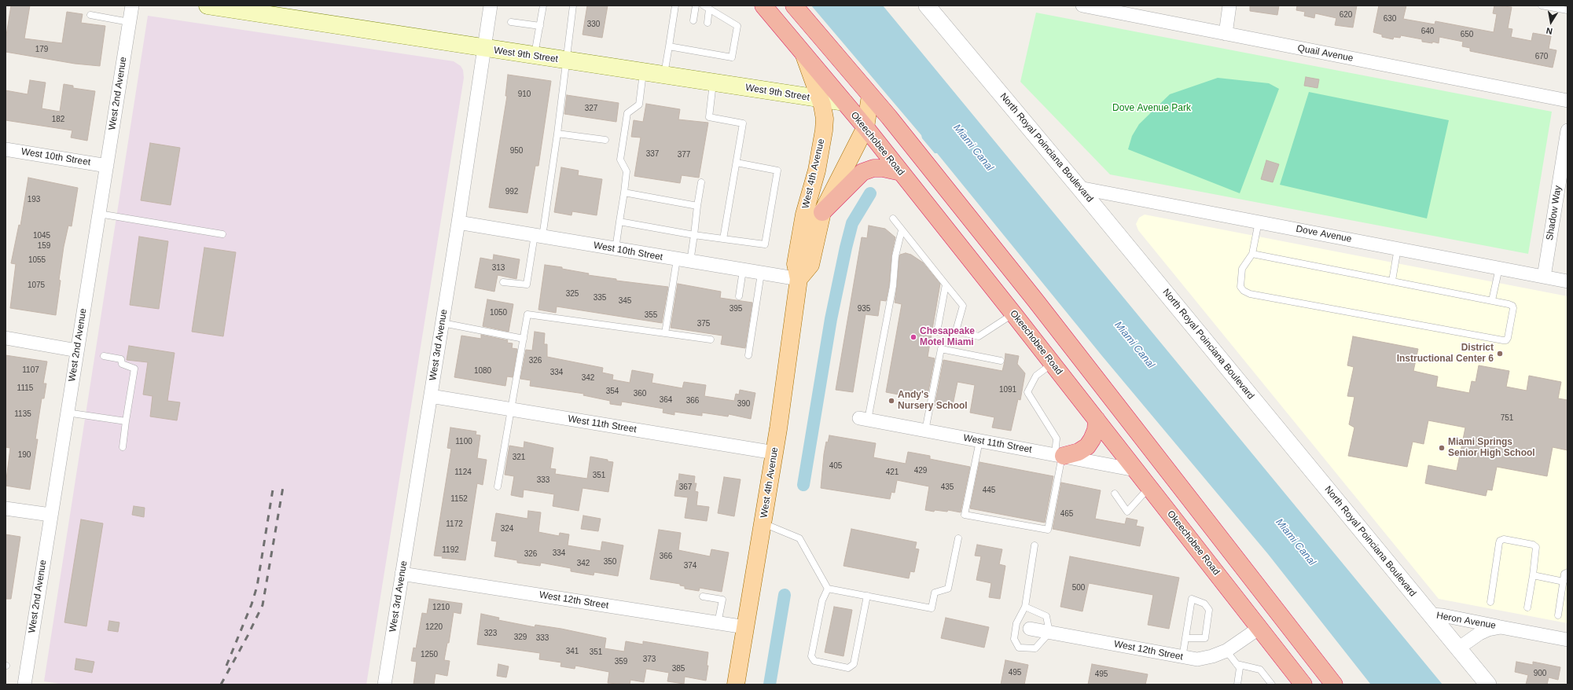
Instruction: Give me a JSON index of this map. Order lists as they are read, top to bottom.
{
  "streets": {
    "highway": ["Okeechobee Road"],
    "main road": ["West 9th Street", "West 4th Avenue"],
    "street": [
      "Quail Avenue",
      "West 2nd Avenue",
      "North Royal Poinciana Boulevard",
      "West 10th Street",
      "Shadow Way",
      "Dove Avenue",
      "West 3rd Avenue",
      "West 11th Street",
      "West 12th Street",
      "Heron Avenue"
    ]
  },
  "crossings": [
    ["West 9th Street", "Okeechobee Road"],
    ["West 9th Street", "West 4th Avenue"],
    ["West 9th Street", "West 3rd Avenue"],
    ["West 2nd Avenue", "West 10th Street"],
    ["Okeechobee Road", "West 4th Avenue"],
    ["Okeechobee Road", "West 11th Street"],
    ["Okeechobee Road", "West 12th Street"],
    ["North Royal Poinciana Boulevard", "Dove Avenue"],
    ["North Royal Poinciana Boulevard", "Heron Avenue"],
    ["West 10th Street", "West 4th Avenue"],
    ["West 10th Street", "West 3rd Avenue"],
    ["West 4th Avenue", "West 11th Street"],
    ["West 4th Avenue", "West 12th Street"],
    ["Shadow Way", "Dove Avenue"],
    ["West 3rd Avenue", "West 11th Street"],
    ["West 3rd Avenue", "West 12th Street"]
  ],
  "water": ["Miami Canal"],
  "parks": ["Dove Avenue Park"],
  "places": [
    "Chesapeake Motel Miami",
    "District Instructional Center 6",
    "Andy's Nursery School",
    "Miami Springs Senior High School"
  ],
  "house_numbers": [
    "620",
    "630",
    "330",
    "640",
    "650",
    "179",
    "670",
    "910",
    "327",
    "182",
    "950",
    "337",
    "377",
    "992",
    "193",
    "1045",
    "159",
    "1055",
    "313",
    "1075",
    "325",
    "335",
    "345",
    "395",
    "935",
    "1050",
    "355",
    "375",
    "326",
    "1107",
    "1080",
    "334",
    "342",
    "1115",
    "1091",
    "354",
    "360",
    "364",
    "366",
    "390",
    "1135",
    "751",
    "1100",
    "190",
    "321",
    "405",
    "429",
    "1124",
    "421",
    "351",
    "333",
    "367",
    "435",
    "445",
    "1152",
    "465",
    "1172",
    "324",
    "1192",
    "334",
    "326",
    "366",
    "350",
    "342",
    "374",
    "500",
    "1210",
    "1220",
    "323",
    "329",
    "333",
    "341",
    "351",
    "1250",
    "373",
    "359",
    "385",
    "495",
    "900",
    "495"
  ],
  "north": "bottom"
}
